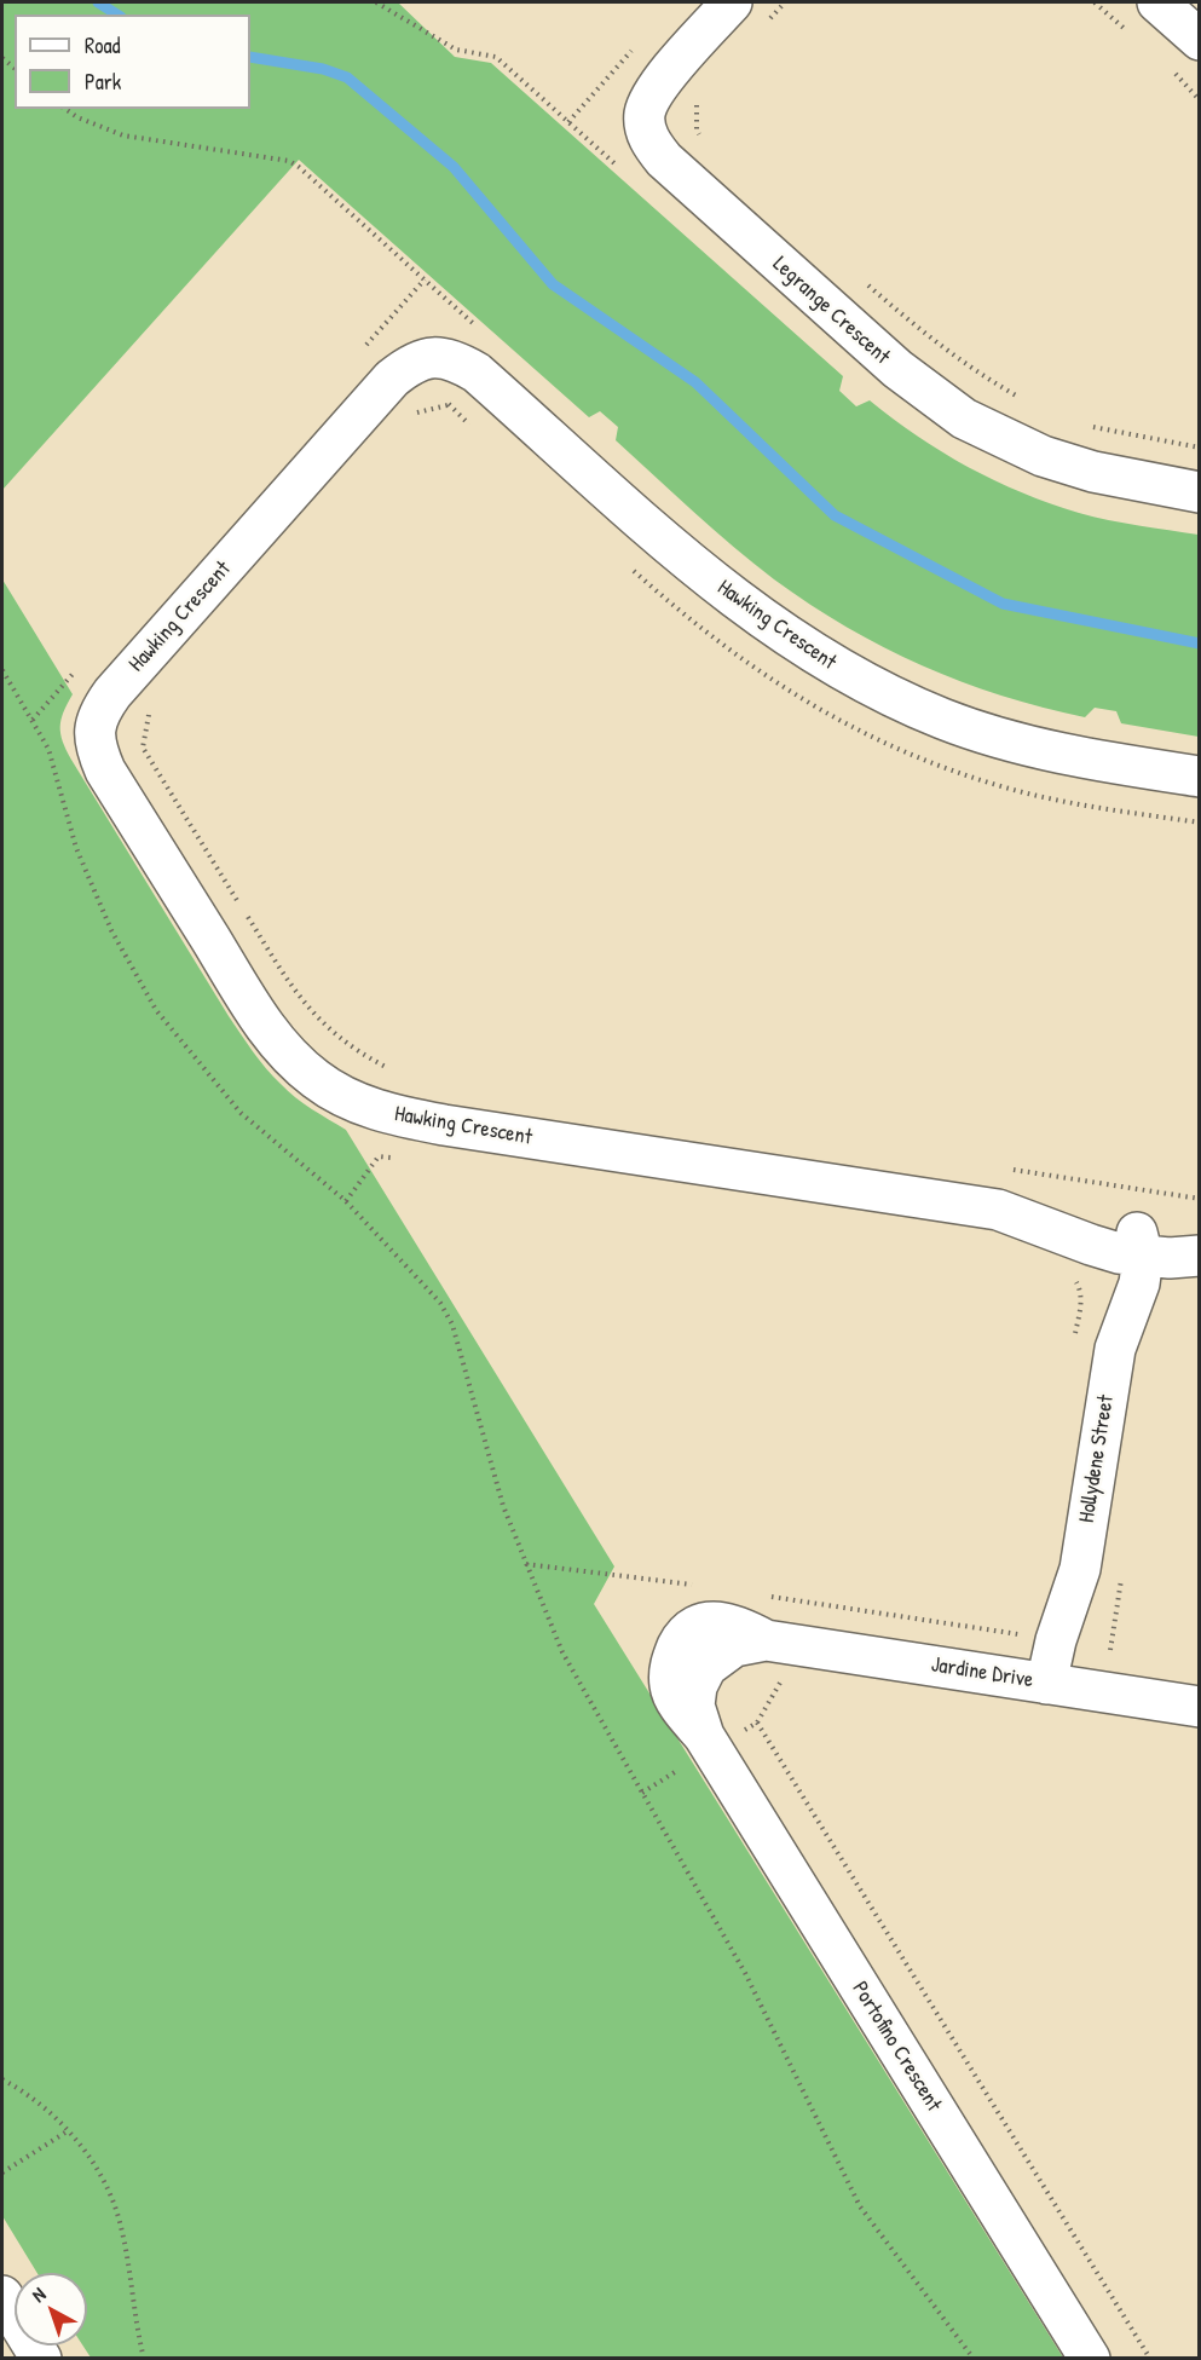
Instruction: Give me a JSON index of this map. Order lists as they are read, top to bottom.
{
  "streets": {
    "street": [
      "Legrange Crescent",
      "Hawking Crescent",
      "Hollydene Street",
      "Jardine Drive",
      "Portofino Crescent"
    ]
  },
  "crossings": [
    ["Hawking Crescent", "Hollydene Street"],
    ["Hollydene Street", "Jardine Drive"],
    ["Jardine Drive", "Portofino Crescent"]
  ],
  "legend": ["Road", "Park"],
  "north": "top left"
}
